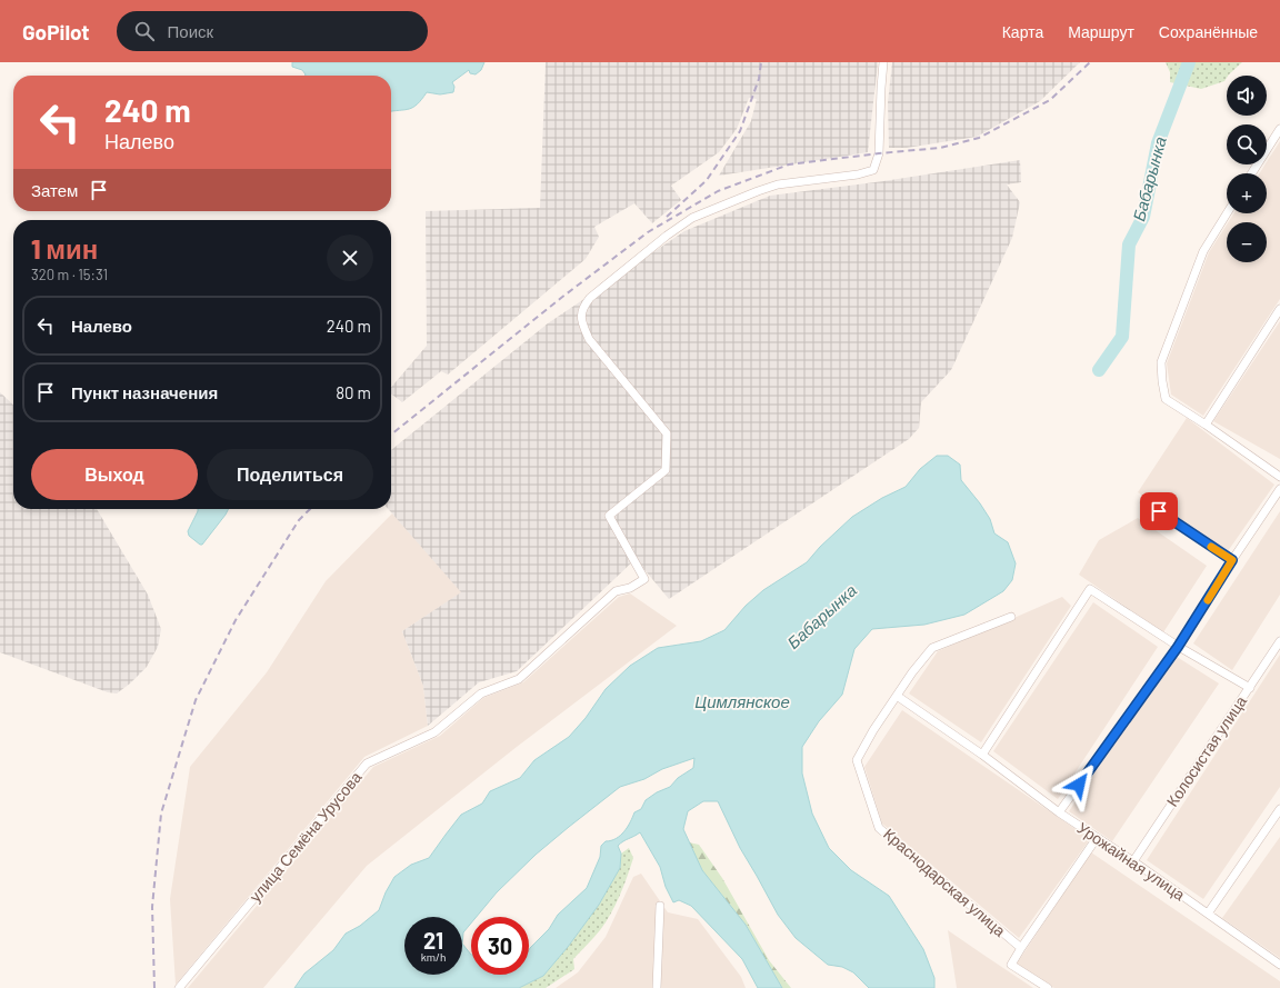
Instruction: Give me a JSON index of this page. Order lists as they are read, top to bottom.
{
  "streets": {
    "street": [
      "Колосистая улица",
      "улица Семёна Урусова",
      "Урожайная улица",
      "Краснодарская улица"
    ]
  },
  "crossings": [
    ["Колосистая улица", "Урожайная улица"],
    ["Урожайная улица", "Краснодарская улица"]
  ],
  "water": ["Бабарынка", "Цимлянское"],
  "page": {
    "header": "GoPilot",
    "search": "Поиск",
    "nav": ["Карта", "Маршрут", "Сохранённые"],
    "map_buttons": ["+", "−"],
    "turn": ["240 m", "Налево"],
    "then": "Затем",
    "heading": ["1 мин", "320 m · 15:31"],
    "list": [
      {
        "name": "Налево",
        "value": "240 m"
      },
      {
        "name": "Пункт назначения",
        "value": "80 m"
      }
    ],
    "buttons": ["Выход", "Поделиться"],
    "speed": "21 km/h",
    "limit": "30"
  }
}
